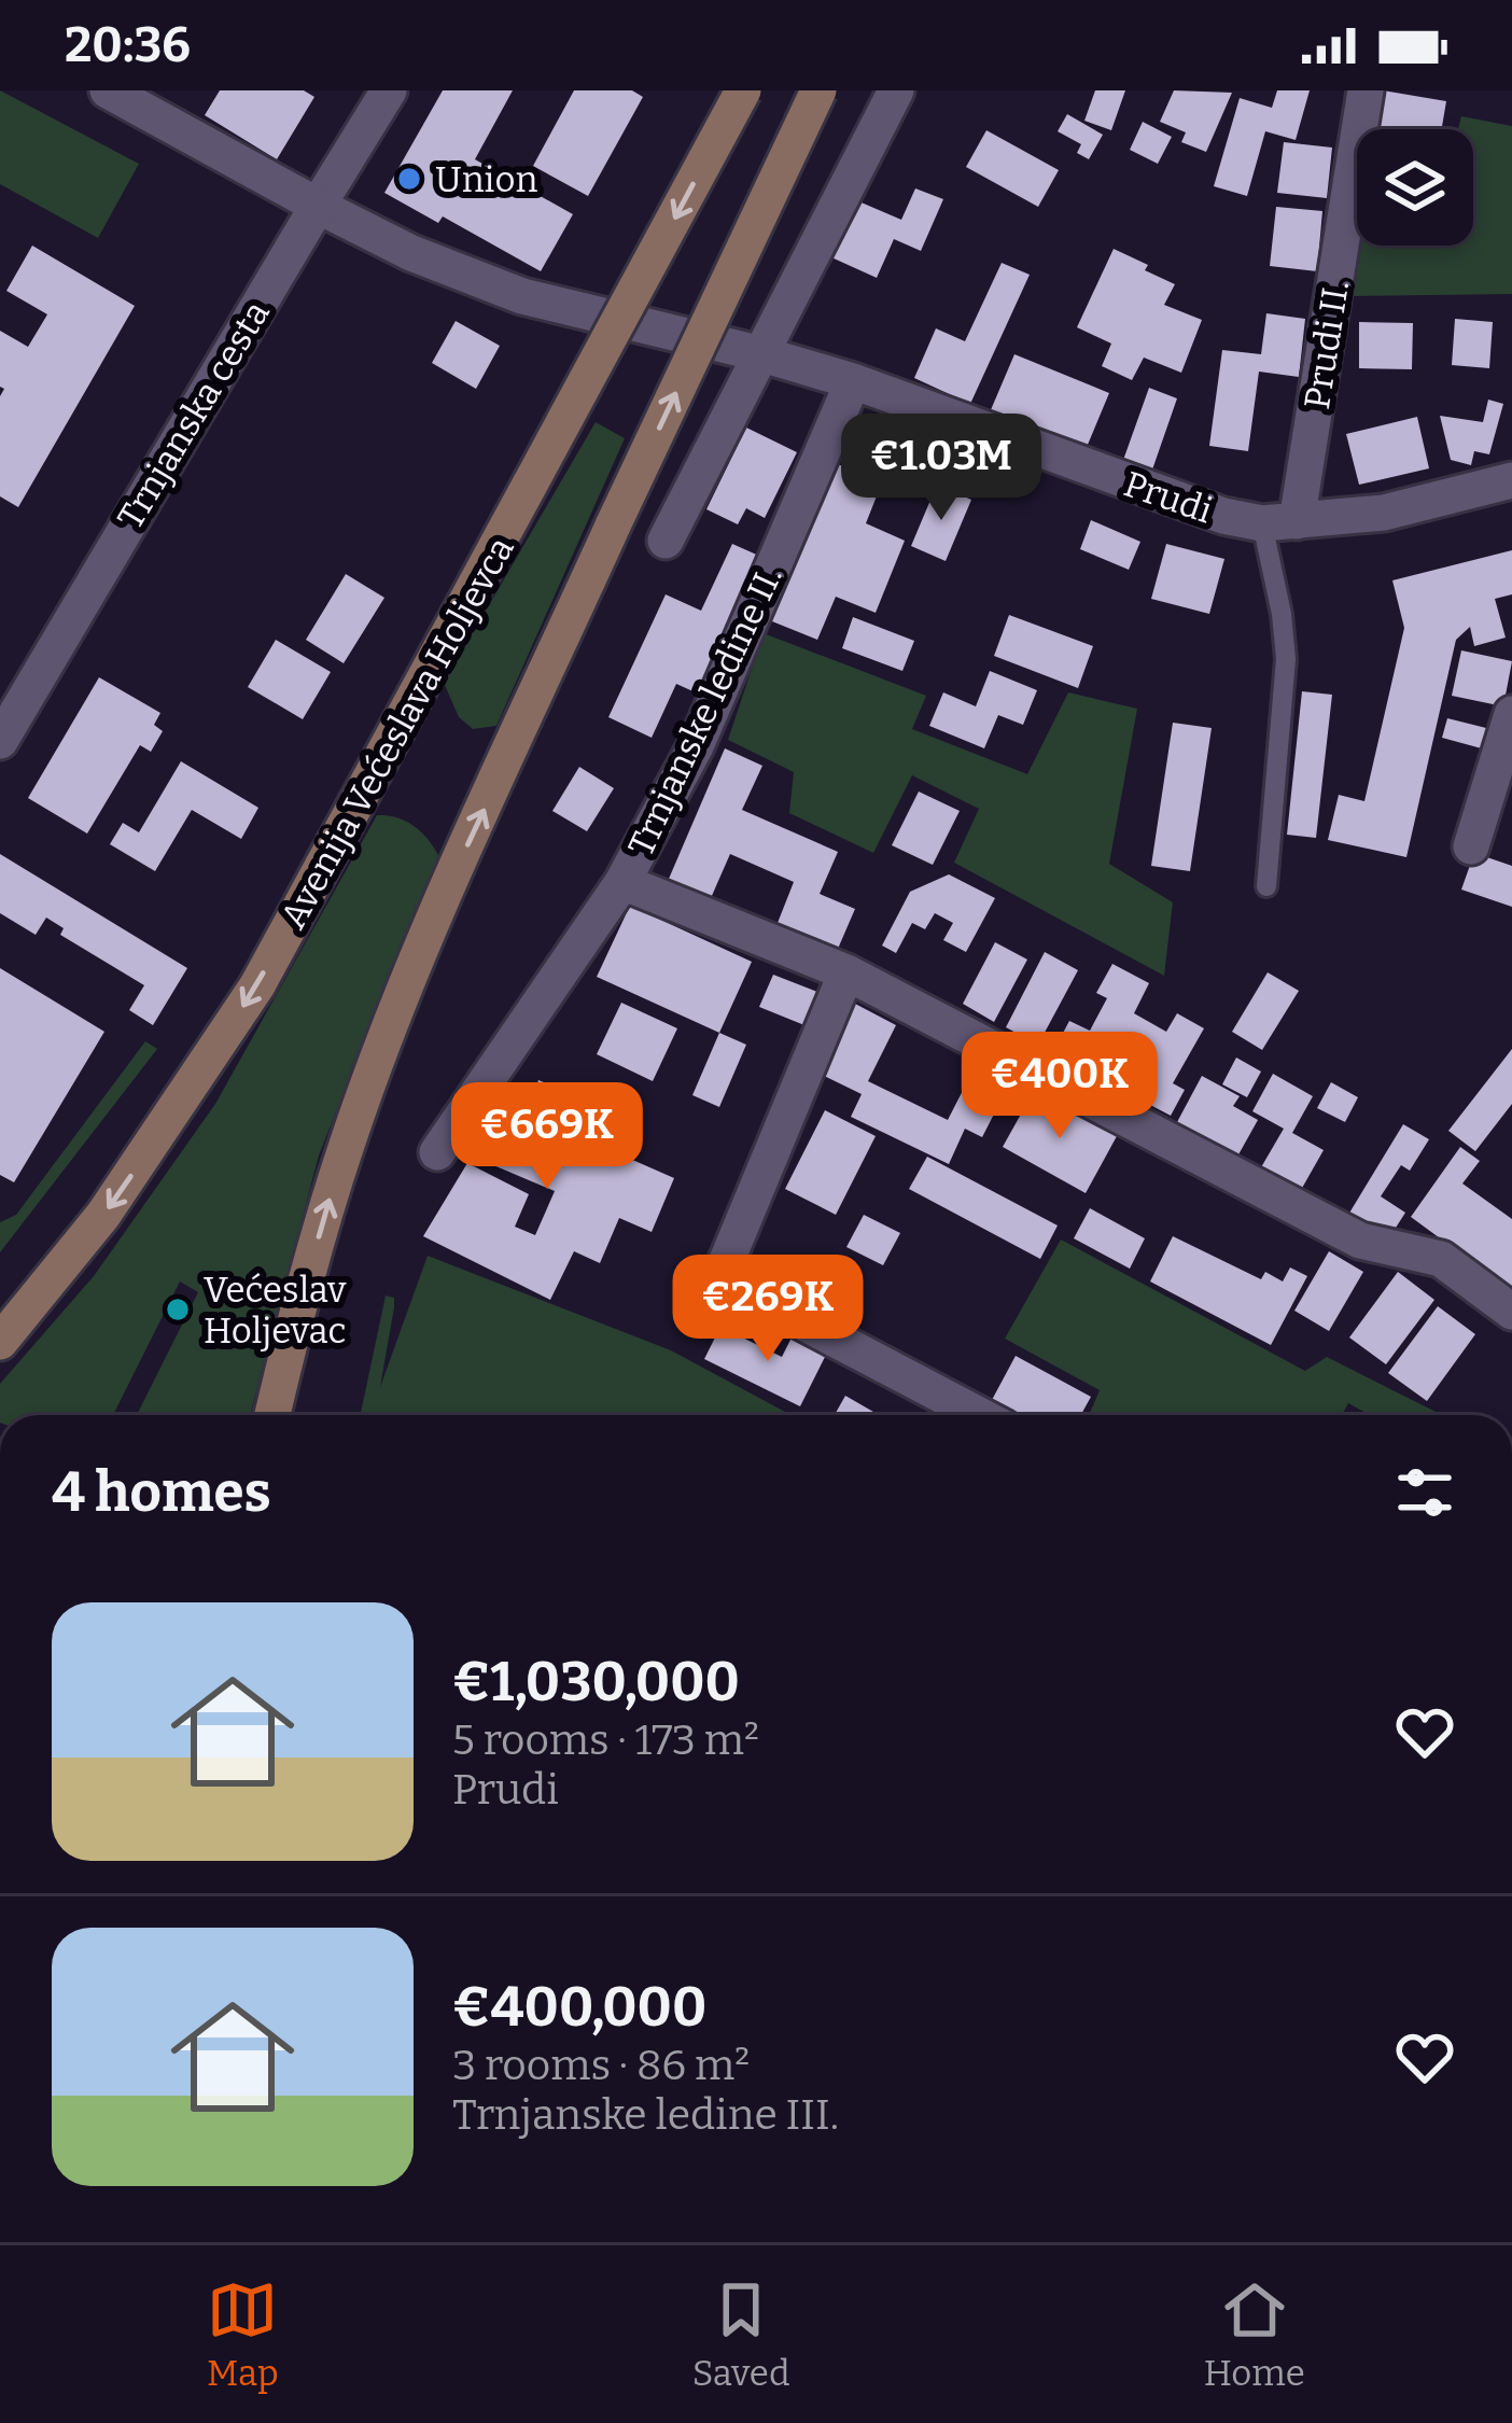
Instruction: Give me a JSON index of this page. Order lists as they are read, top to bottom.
{
  "streets": {
    "main road": ["Avenija Većeslava Holjevca"],
    "street": [
      "Prudi II.",
      "Trnjanska cesta",
      "Prudi",
      "Trnjanske ledine II."
    ]
  },
  "crossings": [
    ["Prudi II.", "Prudi"],
    ["Trnjanska cesta", "Prudi"],
    ["Prudi", "Trnjanske ledine II."]
  ],
  "places": ["Union", "Većeslav Holjevac"],
  "page": {
    "status": "20:36",
    "price": [
      "€1.03M",
      "€400K",
      "€669K",
      "€269K"
    ],
    "heading": "4 homes",
    "list": [
      {
        "name": "€1,030,000",
        "note": "5 rooms · 173 m² · Prudi"
      },
      {
        "name": "€400,000",
        "note": "3 rooms · 86 m² · Trnjanske ledine III."
      }
    ],
    "tabs": ["Map", "Saved", "Home"]
  }
}
